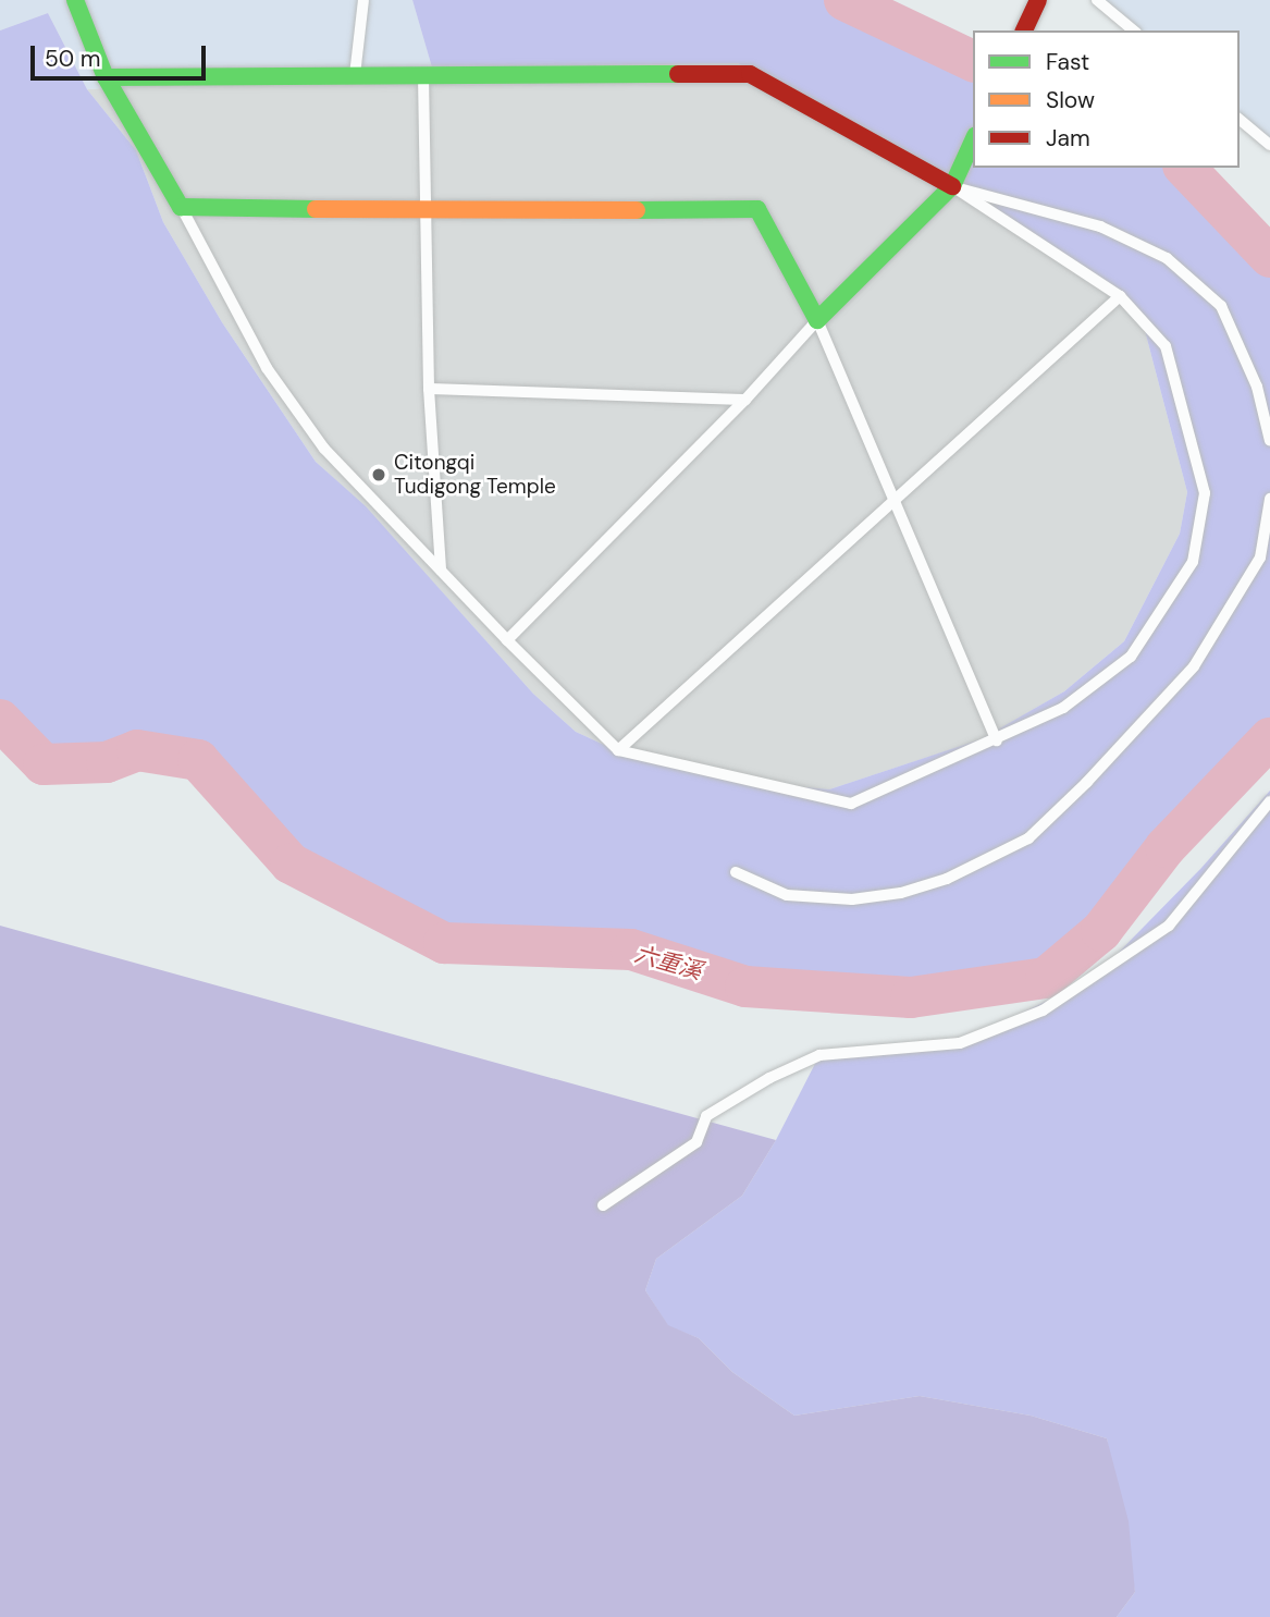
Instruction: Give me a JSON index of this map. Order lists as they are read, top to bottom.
{
  "water": ["六重溪"],
  "places": ["Citongqi Tudigong Temple"],
  "legend": ["Fast", "Slow", "Jam"],
  "scale_bar": "50 m"
}
